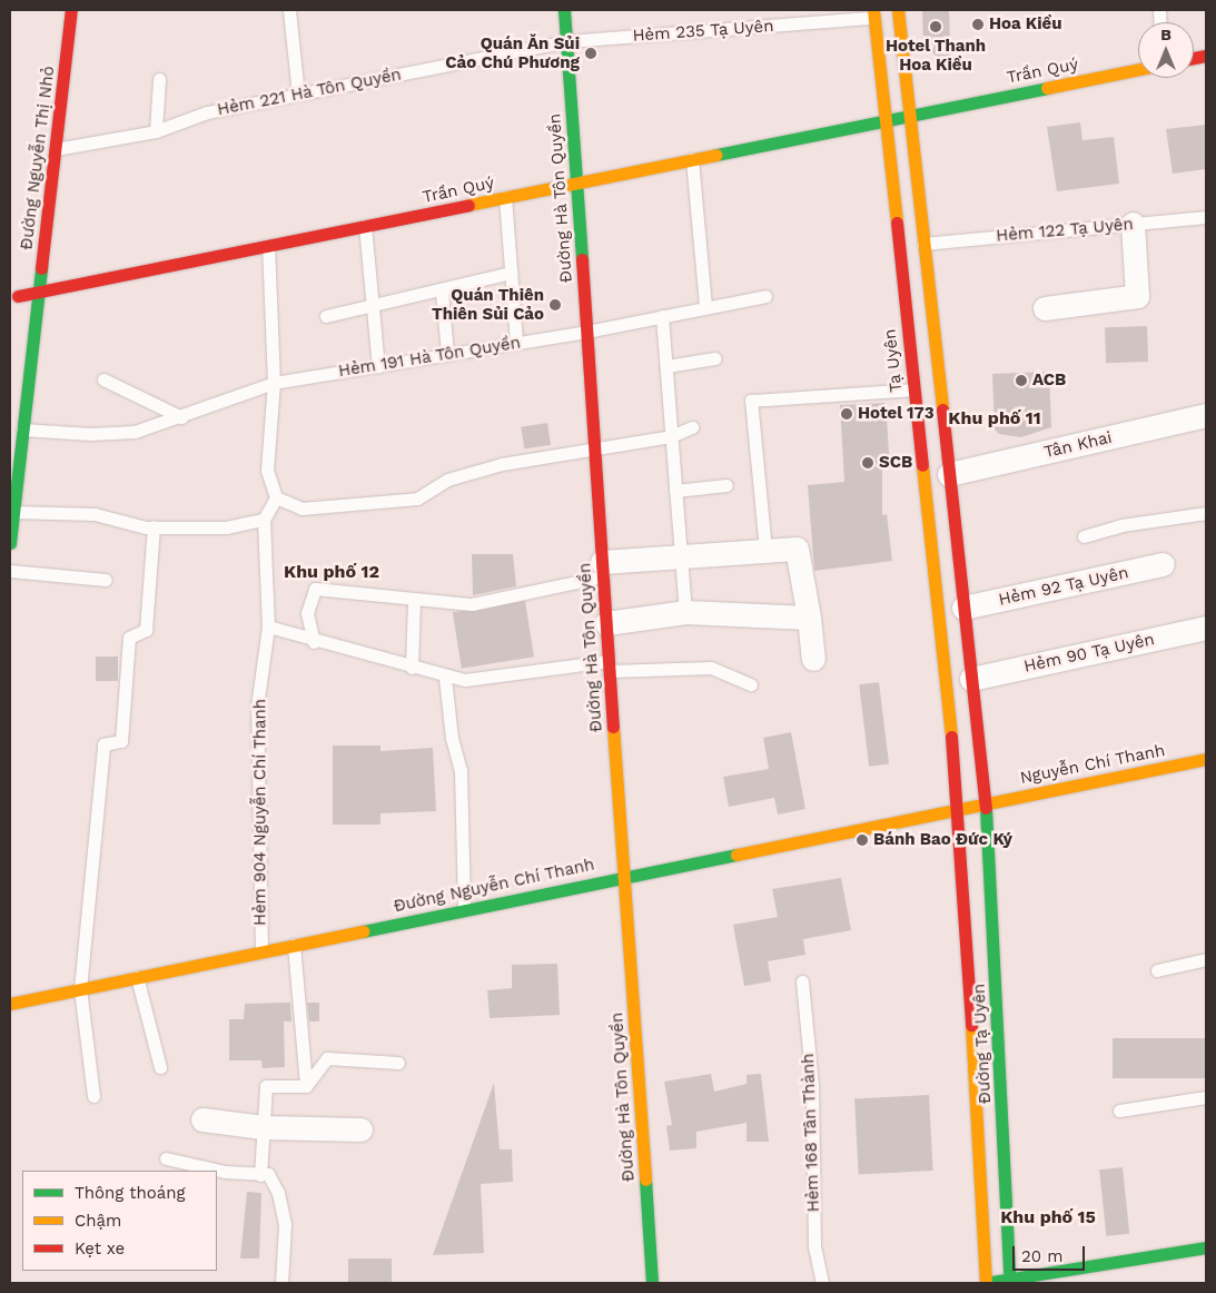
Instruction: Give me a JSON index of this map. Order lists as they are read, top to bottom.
{
  "streets": {
    "main road": [
      "Trần Quý",
      "Đường Nguyễn Thị Nhỏ",
      "Đường Hà Tôn Quyền",
      "Tạ Uyên",
      "Nguyễn Chí Thanh",
      "Đường Nguyễn Chí Thanh",
      "Đường Tạ Uyên"
    ],
    "street": ["Tân Khai", "Hẻm 92 Tạ Uyên", "Hẻm 90 Tạ Uyên"],
    "lane": [
      "Hẻm 235 Tạ Uyên",
      "Hẻm 221 Hà Tôn Quyền",
      "Hẻm 122 Tạ Uyên",
      "Hẻm 191 Hà Tôn Quyền",
      "Hẻm 904 Nguyễn Chí Thanh",
      "Hẻm 168 Tân Thành"
    ]
  },
  "crossings": [
    ["Hẻm 235 Tạ Uyên", "Hẻm 221 Hà Tôn Quyền"],
    ["Hẻm 235 Tạ Uyên", "Đường Hà Tôn Quyền"],
    ["Hẻm 235 Tạ Uyên", "Tạ Uyên"],
    ["Trần Quý", "Đường Nguyễn Thị Nhỏ"],
    ["Trần Quý", "Đường Hà Tôn Quyền"],
    ["Trần Quý", "Tạ Uyên"],
    ["Hẻm 221 Hà Tôn Quyền", "Đường Nguyễn Thị Nhỏ"],
    ["Hẻm 221 Hà Tôn Quyền", "Đường Hà Tôn Quyền"],
    ["Đường Nguyễn Thị Nhỏ", "Hẻm 191 Hà Tôn Quyền"],
    ["Đường Hà Tôn Quyền", "Hẻm 191 Hà Tôn Quyền"],
    ["Đường Hà Tôn Quyền", "Đường Nguyễn Chí Thanh"],
    ["Tạ Uyên", "Đường Nguyễn Chí Thanh"],
    ["Tạ Uyên", "Đường Tạ Uyên"],
    ["Nguyễn Chí Thanh", "Đường Nguyễn Chí Thanh"],
    ["Nguyễn Chí Thanh", "Đường Tạ Uyên"],
    ["Hẻm 904 Nguyễn Chí Thanh", "Đường Nguyễn Chí Thanh"],
    ["Đường Nguyễn Chí Thanh", "Đường Tạ Uyên"]
  ],
  "districts": ["Khu phố 11", "Khu phố 12", "Khu phố 15"],
  "places": [
    "Hoa Kiều",
    "Hotel Thanh Hoa Kiều",
    "Quán Ăn Sủi Cảo Chú Phương",
    "Quán Thiên Thiên Sủi Cảo",
    "ACB",
    "Hotel 173",
    "SCB",
    "Bánh Bao Đức Ký"
  ],
  "legend": ["Thông thoáng", "Chậm", "Kẹt xe"],
  "scale_bar": "20 m",
  "north": "top"
}
